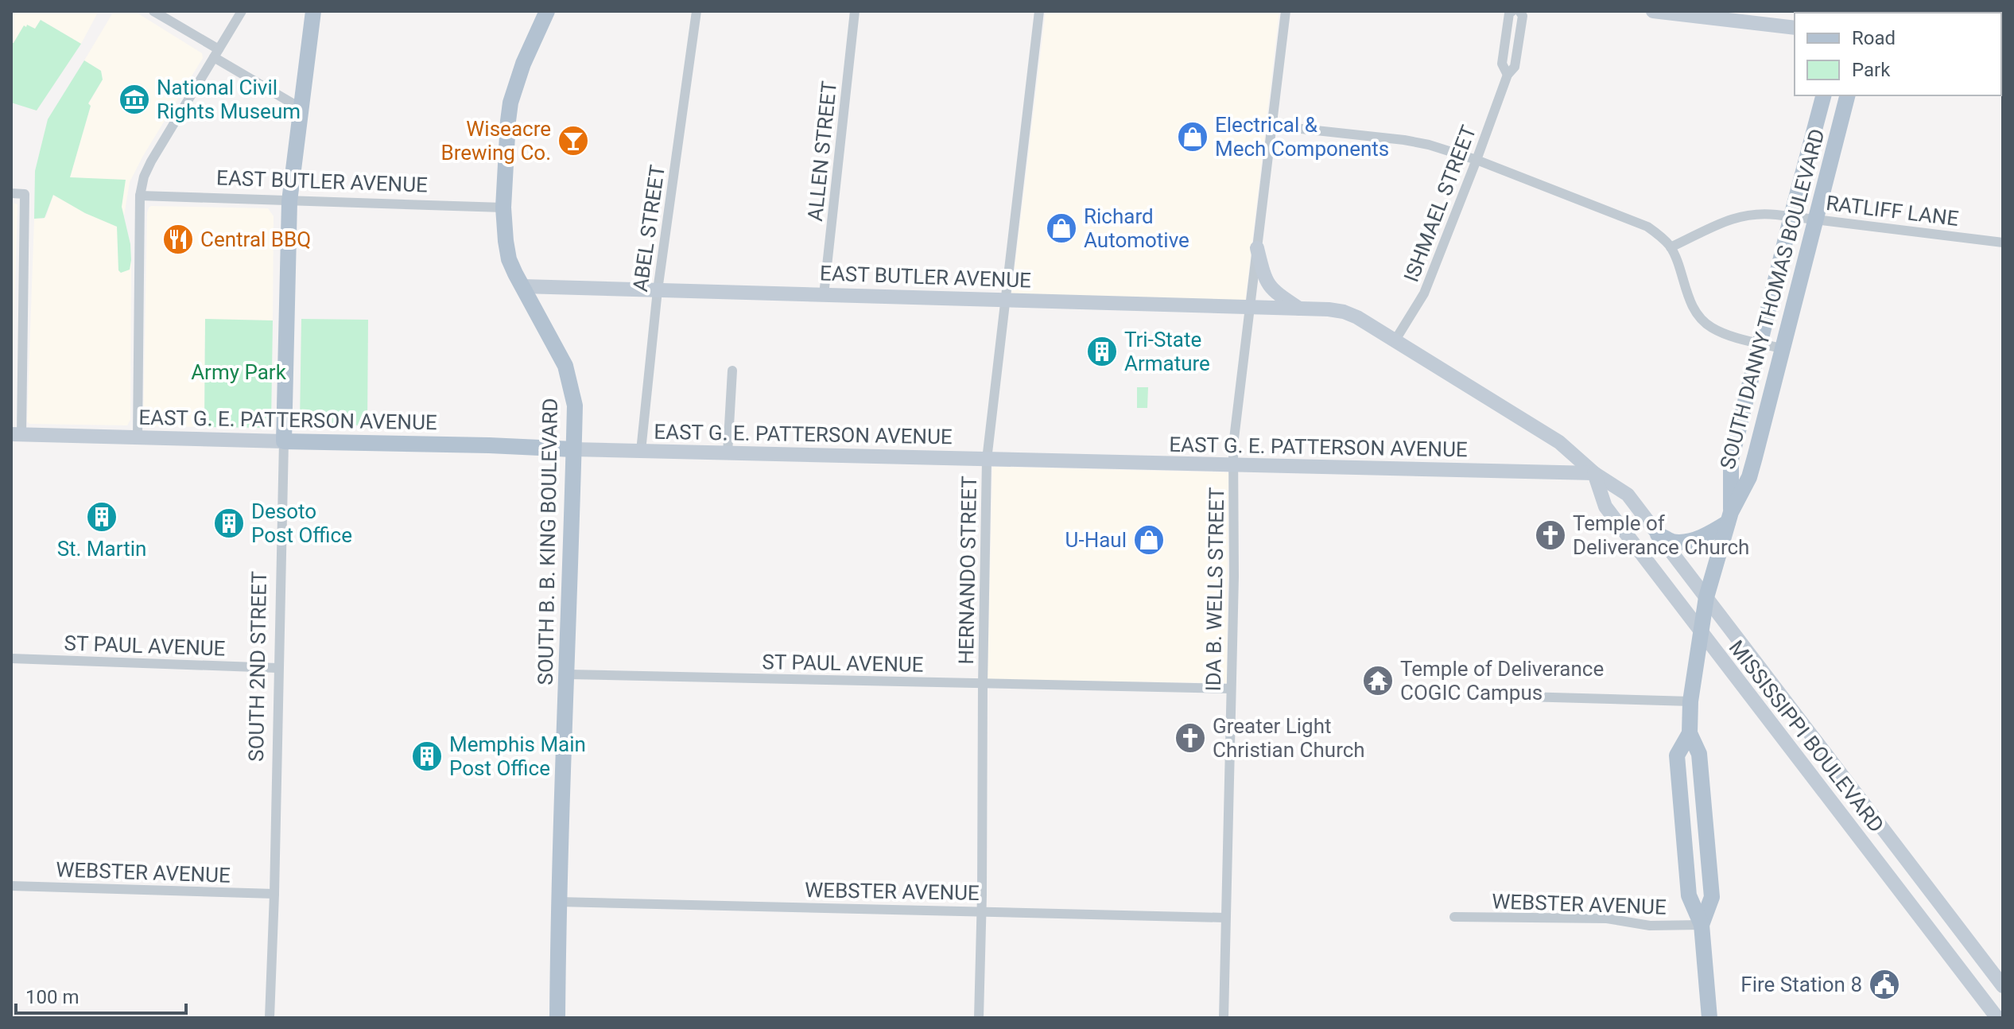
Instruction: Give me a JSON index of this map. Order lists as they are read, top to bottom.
{
  "streets": {
    "main road": [
      "SOUTH DANNY THOMAS BOULEVARD",
      "EAST G. E. PATTERSON AVENUE",
      "SOUTH B. B. KING BOULEVARD",
      "SOUTH 2ND STREET"
    ],
    "street": [
      "ALLEN STREET",
      "EAST BUTLER AVENUE",
      "ISHMAEL STREET",
      "RATLIFF LANE",
      "ABEL STREET",
      "HERNANDO STREET",
      "IDA B. WELLS STREET",
      "ST PAUL AVENUE",
      "MISSISSIPPI BOULEVARD",
      "WEBSTER AVENUE"
    ]
  },
  "crossings": [
    ["ALLEN STREET", "EAST BUTLER AVENUE"],
    ["EAST BUTLER AVENUE", "ABEL STREET"],
    ["EAST BUTLER AVENUE", "SOUTH B. B. KING BOULEVARD"],
    ["EAST BUTLER AVENUE", "HERNANDO STREET"],
    ["EAST BUTLER AVENUE", "IDA B. WELLS STREET"],
    ["EAST BUTLER AVENUE", "SOUTH 2ND STREET"],
    ["EAST BUTLER AVENUE", "MISSISSIPPI BOULEVARD"],
    ["ISHMAEL STREET", "MISSISSIPPI BOULEVARD"],
    ["RATLIFF LANE", "SOUTH DANNY THOMAS BOULEVARD"],
    ["ABEL STREET", "EAST G. E. PATTERSON AVENUE"],
    ["SOUTH DANNY THOMAS BOULEVARD", "MISSISSIPPI BOULEVARD"],
    ["SOUTH DANNY THOMAS BOULEVARD", "WEBSTER AVENUE"],
    ["EAST G. E. PATTERSON AVENUE", "SOUTH B. B. KING BOULEVARD"],
    ["EAST G. E. PATTERSON AVENUE", "HERNANDO STREET"],
    ["EAST G. E. PATTERSON AVENUE", "IDA B. WELLS STREET"],
    ["EAST G. E. PATTERSON AVENUE", "SOUTH 2ND STREET"],
    ["EAST G. E. PATTERSON AVENUE", "MISSISSIPPI BOULEVARD"],
    ["SOUTH B. B. KING BOULEVARD", "ST PAUL AVENUE"],
    ["SOUTH B. B. KING BOULEVARD", "WEBSTER AVENUE"],
    ["HERNANDO STREET", "ST PAUL AVENUE"],
    ["HERNANDO STREET", "WEBSTER AVENUE"],
    ["IDA B. WELLS STREET", "ST PAUL AVENUE"],
    ["IDA B. WELLS STREET", "WEBSTER AVENUE"],
    ["ST PAUL AVENUE", "SOUTH 2ND STREET"],
    ["SOUTH 2ND STREET", "WEBSTER AVENUE"]
  ],
  "parks": ["Army Park"],
  "places": {
    "museum": ["National Civil Rights Museum"],
    "shop": ["Electrical & Mech Components", "Richard Automotive", "U-Haul"],
    "bar": ["Wiseacre Brewing Co."],
    "restaurant": ["Central BBQ"],
    "building": [
      "Tri-State Armature",
      "St. Martin",
      "Desoto Post Office",
      "Memphis Main Post Office"
    ],
    "church": ["Temple of Deliverance Church", "Greater Light Christian Church"],
    "temple": ["Temple of Deliverance COGIC Campus"],
    "public building": ["Fire Station 8"]
  },
  "legend": ["Road", "Park"],
  "scale_bar": "100 m"
}
